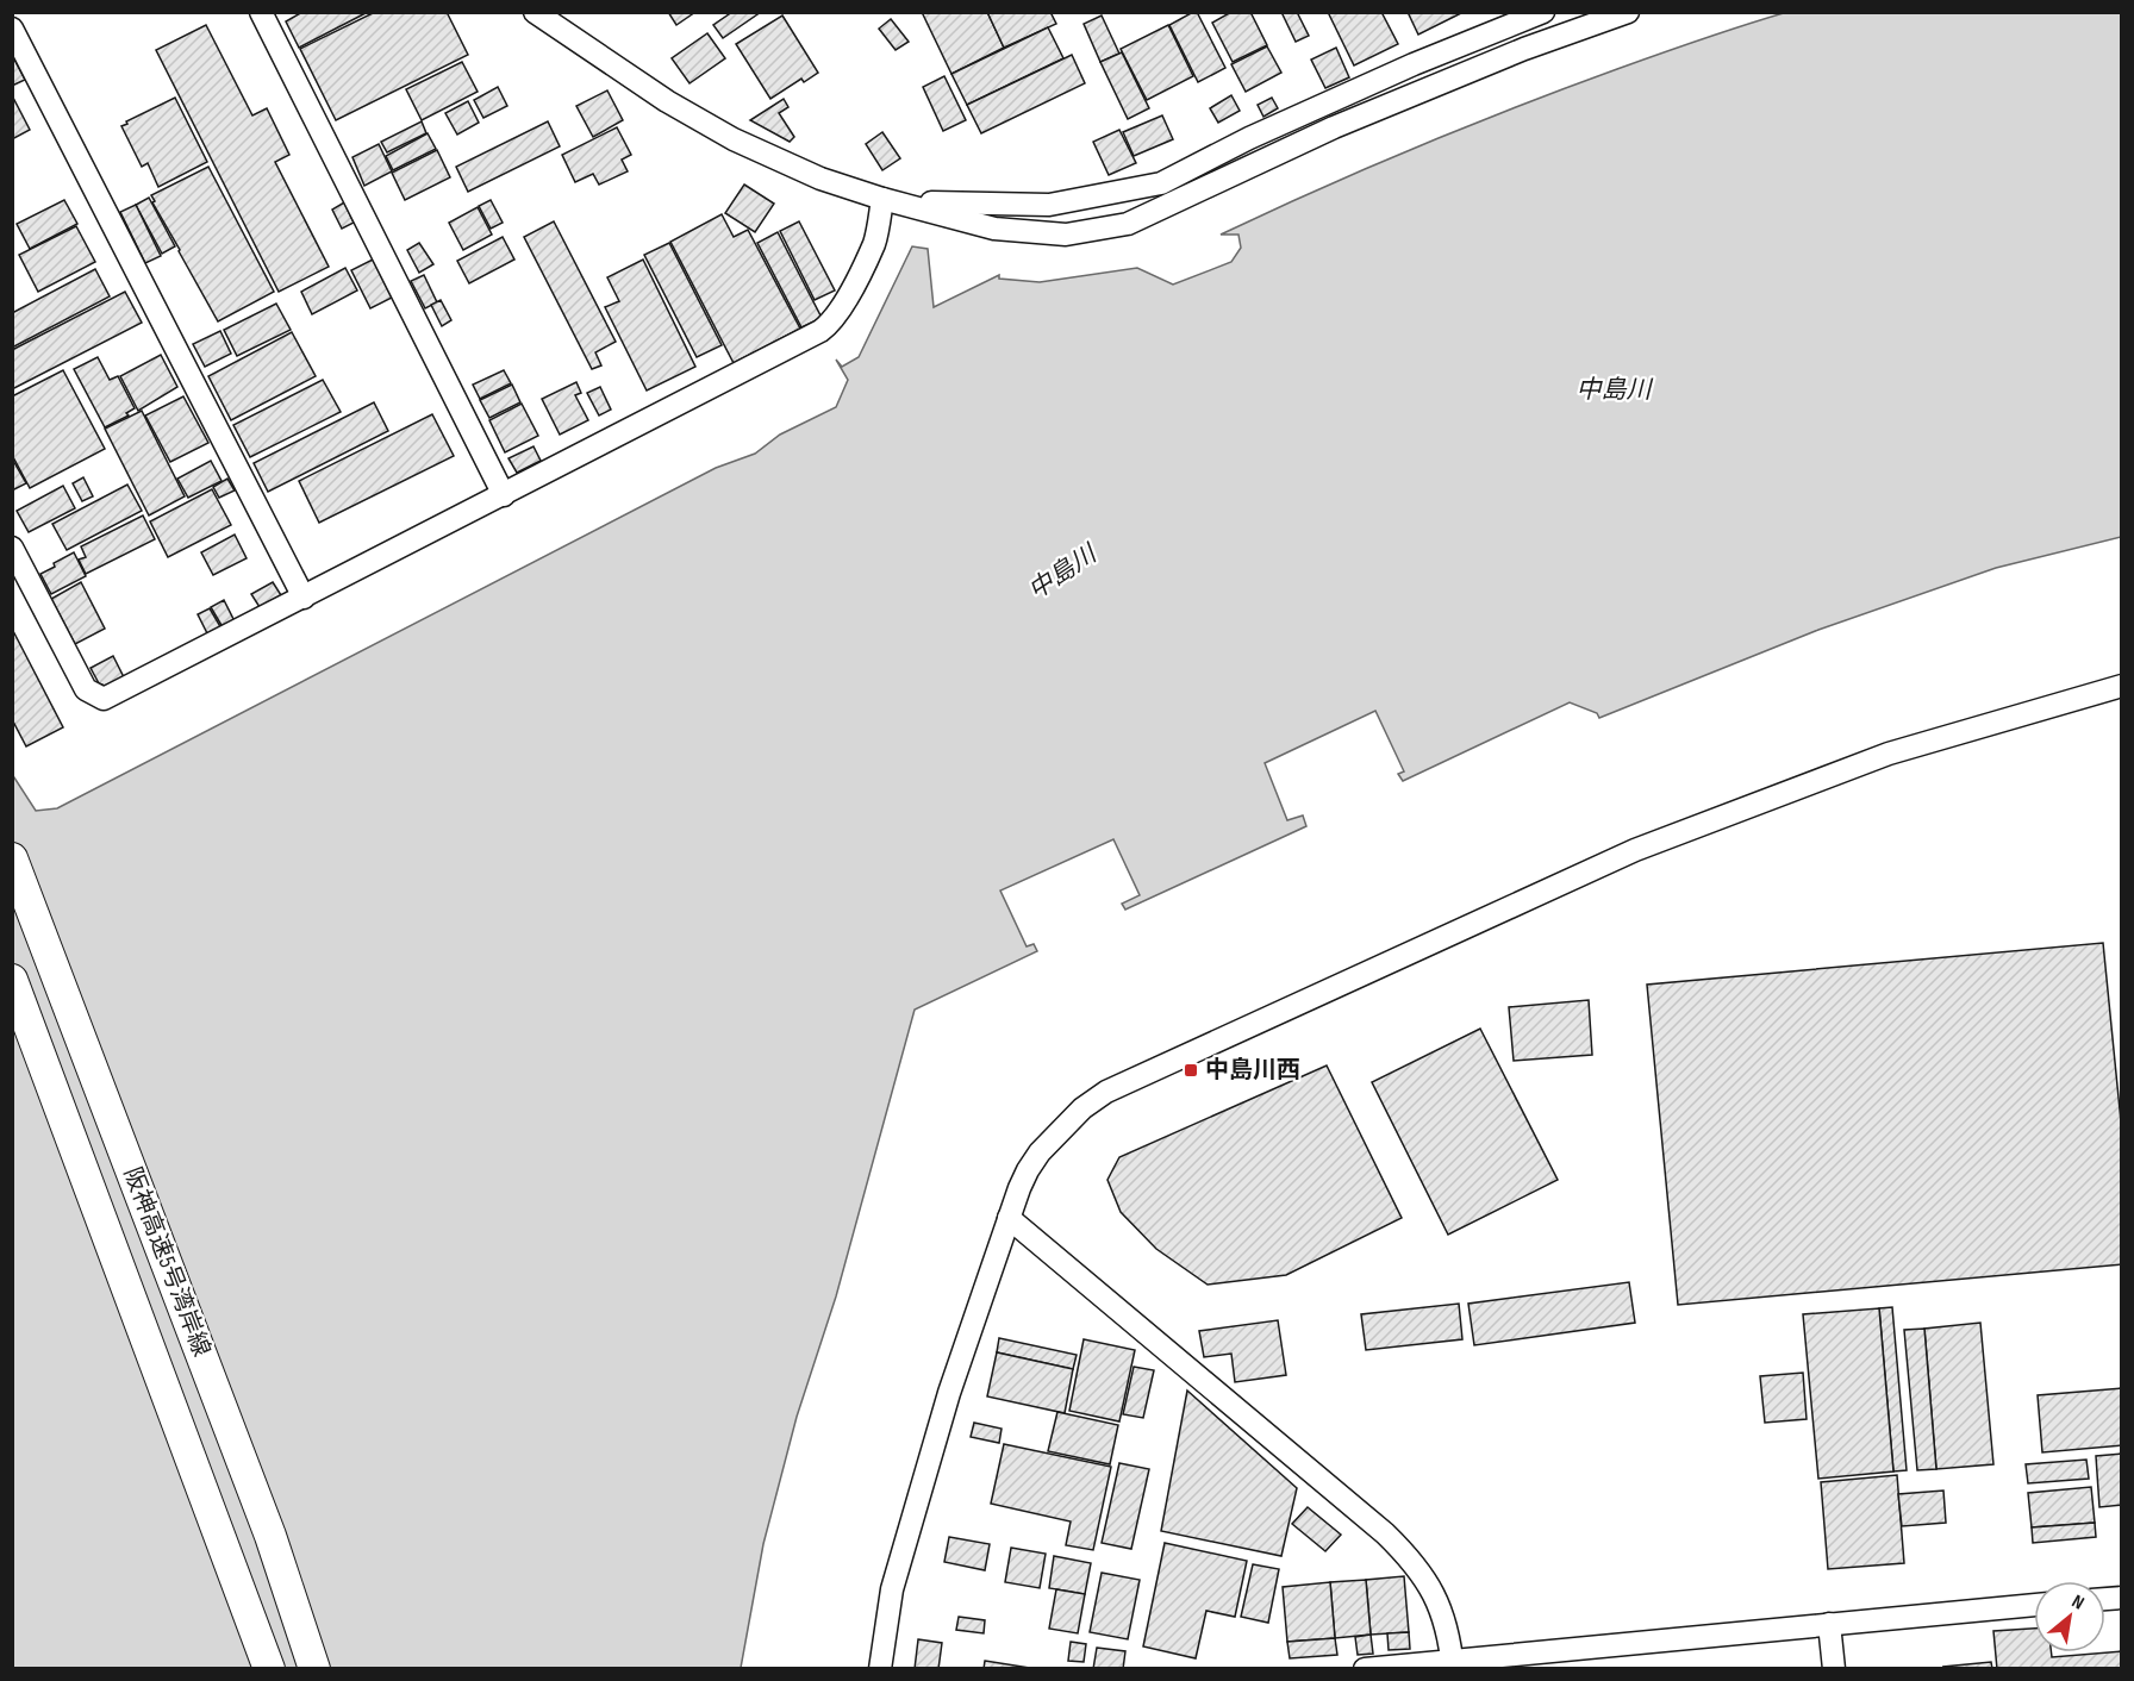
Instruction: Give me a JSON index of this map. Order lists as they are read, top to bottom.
{
  "streets": {
    "highway": ["阪神高速5号湾岸線"]
  },
  "water": ["中島川"],
  "places": {
    "transit": ["中島川西"]
  },
  "north": "top right"
}
